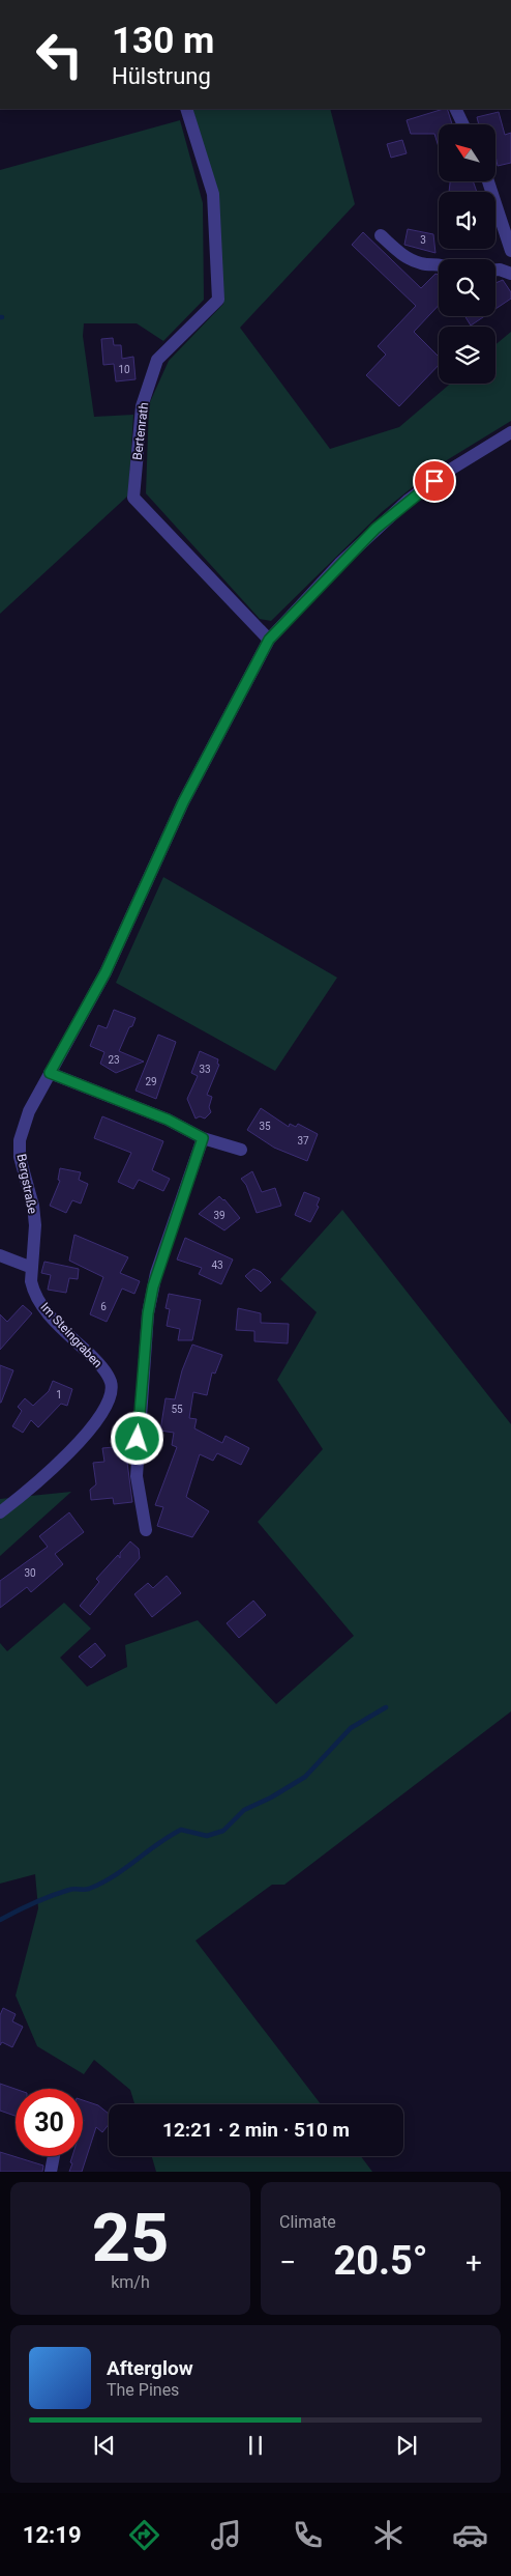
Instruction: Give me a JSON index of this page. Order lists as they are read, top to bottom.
{
  "streets": {
    "street": ["Bertenrath", "Bergstraße", "Im Steingraben"]
  },
  "crossings": [
    ["Bertenrath", "Bergstraße"],
    ["Bergstraße", "Im Steingraben"]
  ],
  "house_numbers": [
    "3",
    "10",
    "23",
    "33",
    "29",
    "35",
    "37",
    "39",
    "43",
    "6",
    "1",
    "55",
    "30"
  ],
  "north": "top left",
  "page": {
    "turn": ["130 m", "Hülstrung"],
    "limit": "30",
    "trip": "12:21 · 2 min · 510 m",
    "tile": [
      ["25", "km/h"],
      "Climate"
    ],
    "heat": ["−", "20.5°", "+"],
    "song": ["Afterglow", "The Pines"],
    "tabs": "12:19"
  }
}
